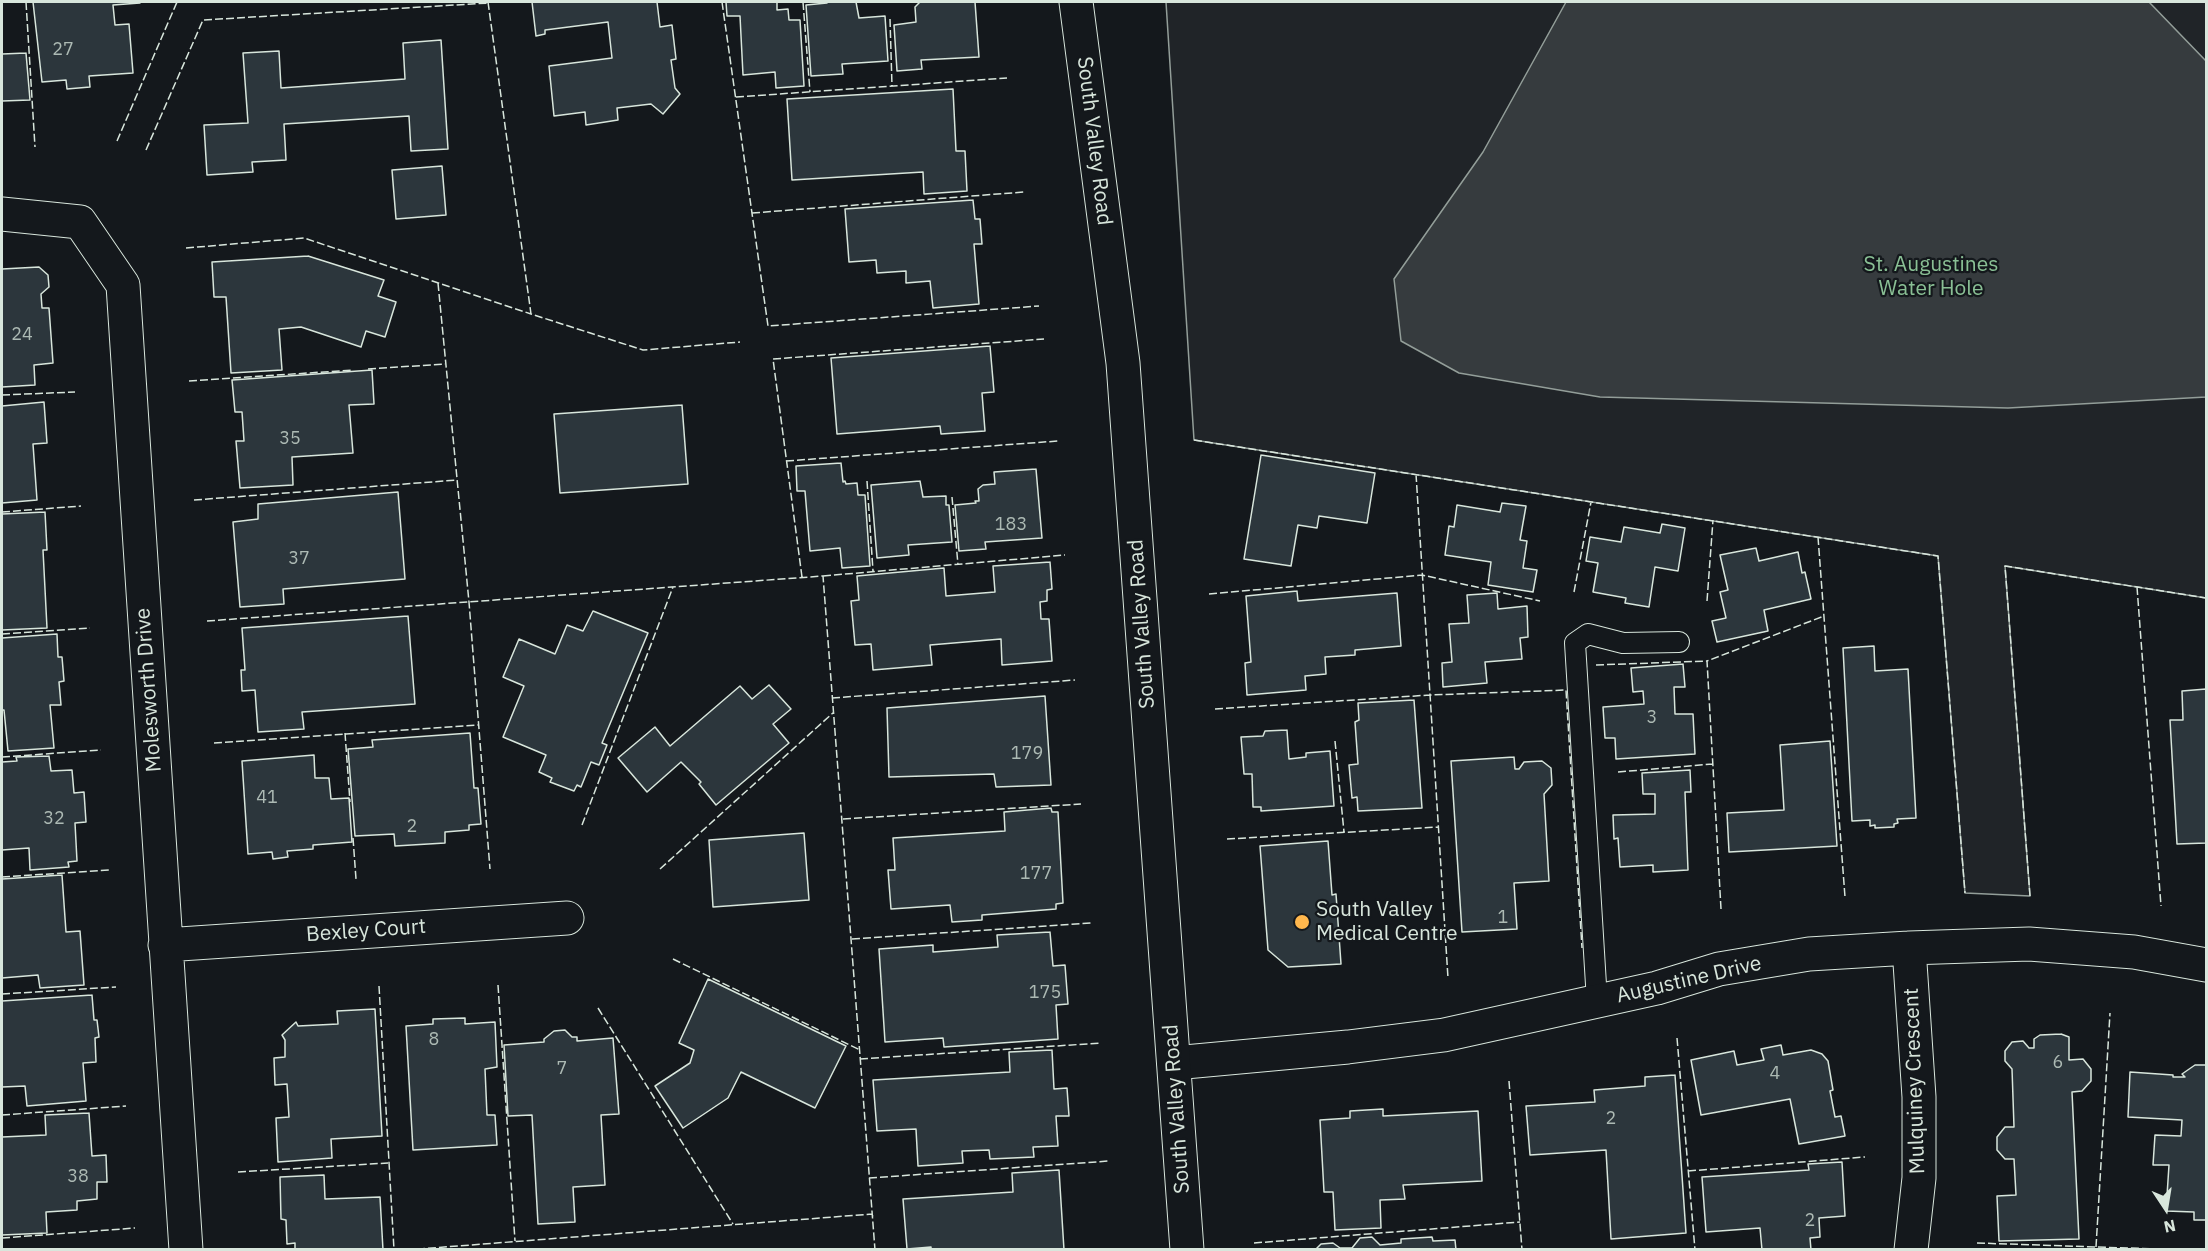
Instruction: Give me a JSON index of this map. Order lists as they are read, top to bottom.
{
  "streets": {
    "street": [
      "South Valley Road",
      "Molesworth Drive",
      "Bexley Court",
      "Augustine Drive",
      "Mulquiney Crescent"
    ]
  },
  "crossings": [
    ["South Valley Road", "Augustine Drive"],
    ["Molesworth Drive", "Bexley Court"],
    ["Augustine Drive", "Mulquiney Crescent"]
  ],
  "parks": ["St. Augustines Water Hole"],
  "places": ["South Valley Medical Centre"],
  "house_numbers": [
    "27",
    "24",
    "35",
    "183",
    "37",
    "3",
    "179",
    "41",
    "32",
    "2",
    "177",
    "1",
    "175",
    "8",
    "6",
    "7",
    "4",
    "2",
    "38",
    "2"
  ],
  "north": "bottom"
}
